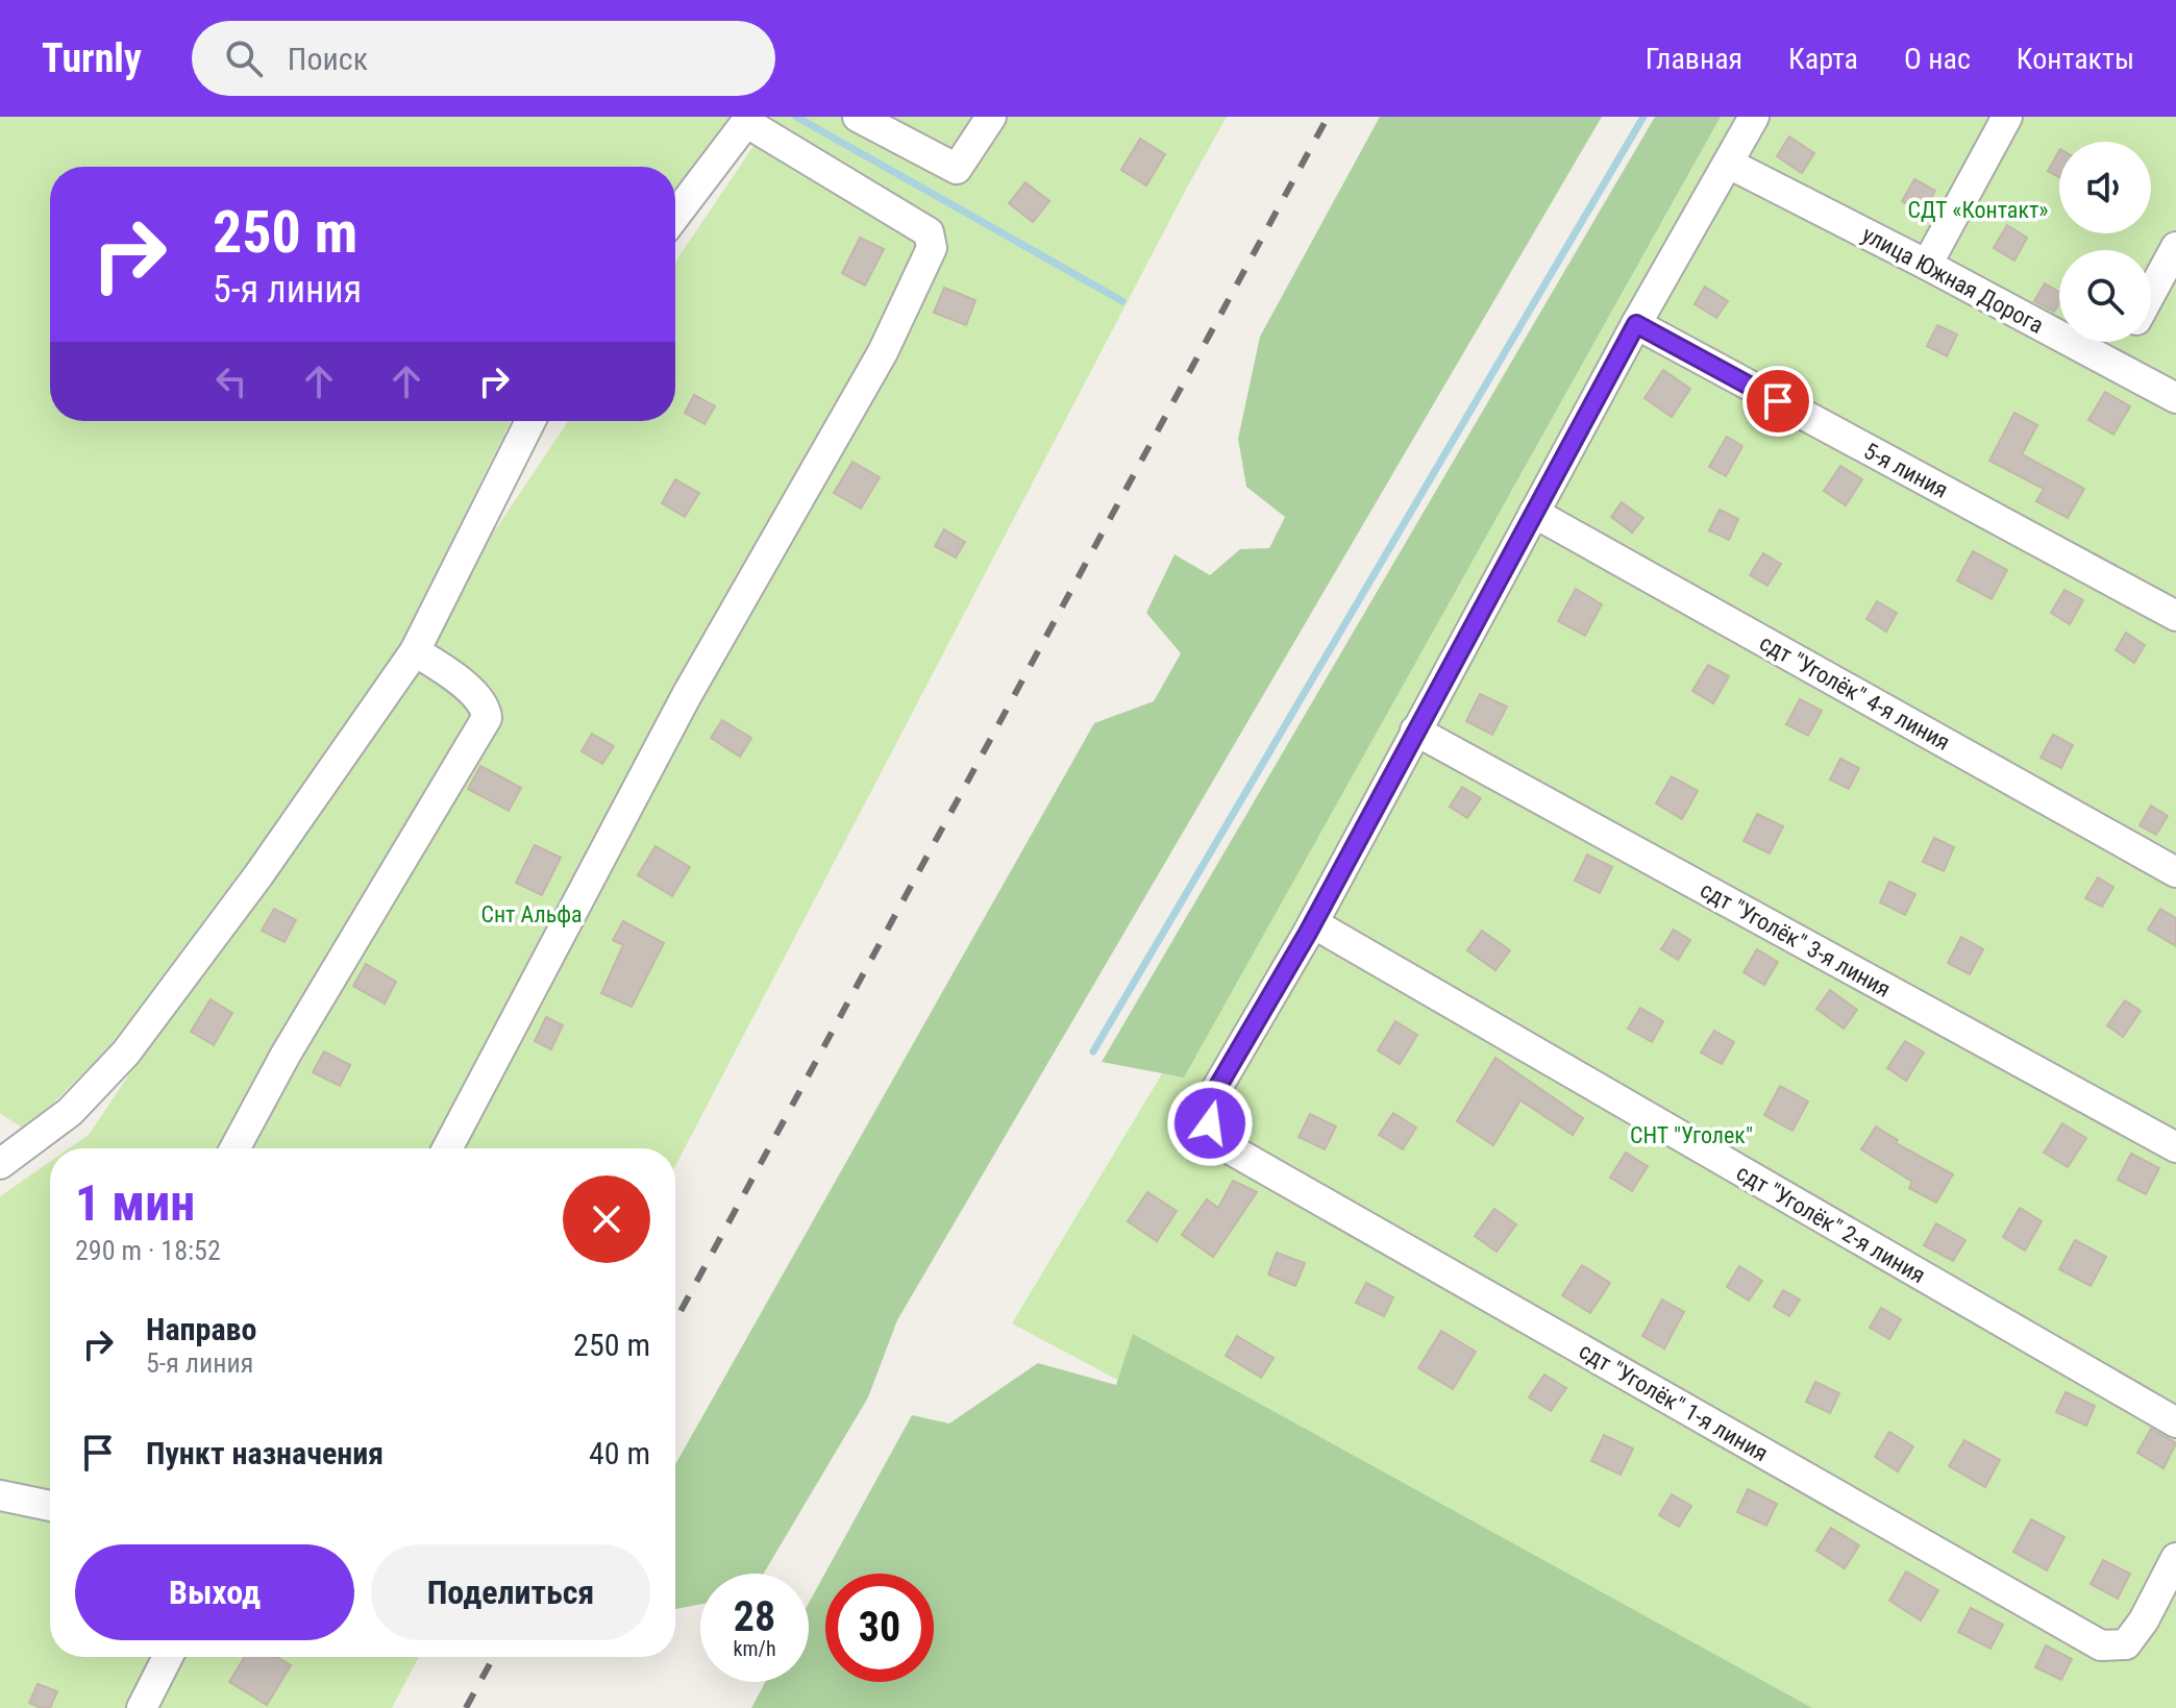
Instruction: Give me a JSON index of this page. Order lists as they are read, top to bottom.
{
  "streets": {
    "street": [
      "улица Южная Дорога",
      "5-я линия",
      "сдт \"Уголёк\" 4-я линия",
      "сдт \"Уголёк\" 3-я линия",
      "сдт \"Уголёк\" 2-я линия",
      "сдт \"Уголёк\" 1-я линия"
    ]
  },
  "crossings": [
    ["сдт \"Уголёк\" 2-я линия", "сдт \"Уголёк\" 1-я линия"]
  ],
  "parks": ["СДТ «Контакт»", "Снт Альфа", "СНТ \"Уголек\""],
  "page": {
    "header": "Turnly",
    "search": "Поиск",
    "nav": [
      "Главная",
      "Карта",
      "О нас",
      "Контакты"
    ],
    "turn": ["250 m", "5-я линия"],
    "heading": ["1 мин", "290 m · 18:52"],
    "list": [
      {
        "name": "Направо",
        "note": "5-я линия",
        "value": "250 m"
      },
      {
        "name": "Пункт назначения",
        "value": "40 m"
      }
    ],
    "buttons": ["Выход", "Поделиться"],
    "speed": "28 km/h",
    "limit": "30"
  }
}
